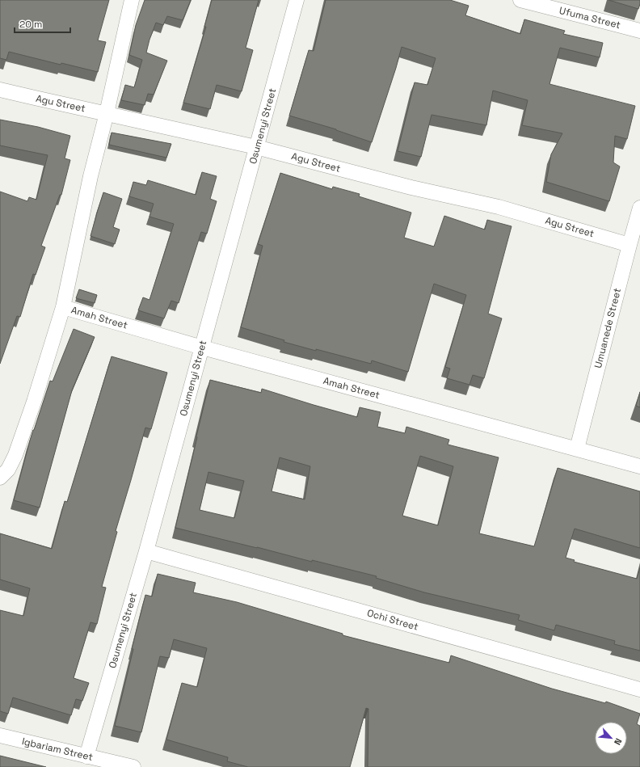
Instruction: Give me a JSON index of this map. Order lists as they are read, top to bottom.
{
  "streets": {
    "street": [
      "Ufuma Street",
      "Agu Street",
      "Osumenyi Street",
      "Amah Street",
      "Umuanede Street",
      "Ochi Street",
      "Igbariam Street"
    ]
  },
  "crossings": [
    ["Agu Street", "Osumenyi Street"],
    ["Agu Street", "Umuanede Street"],
    ["Osumenyi Street", "Amah Street"],
    ["Osumenyi Street", "Ochi Street"],
    ["Osumenyi Street", "Igbariam Street"],
    ["Amah Street", "Umuanede Street"]
  ],
  "scale_bar": "20 m",
  "north": "bottom right"
}
